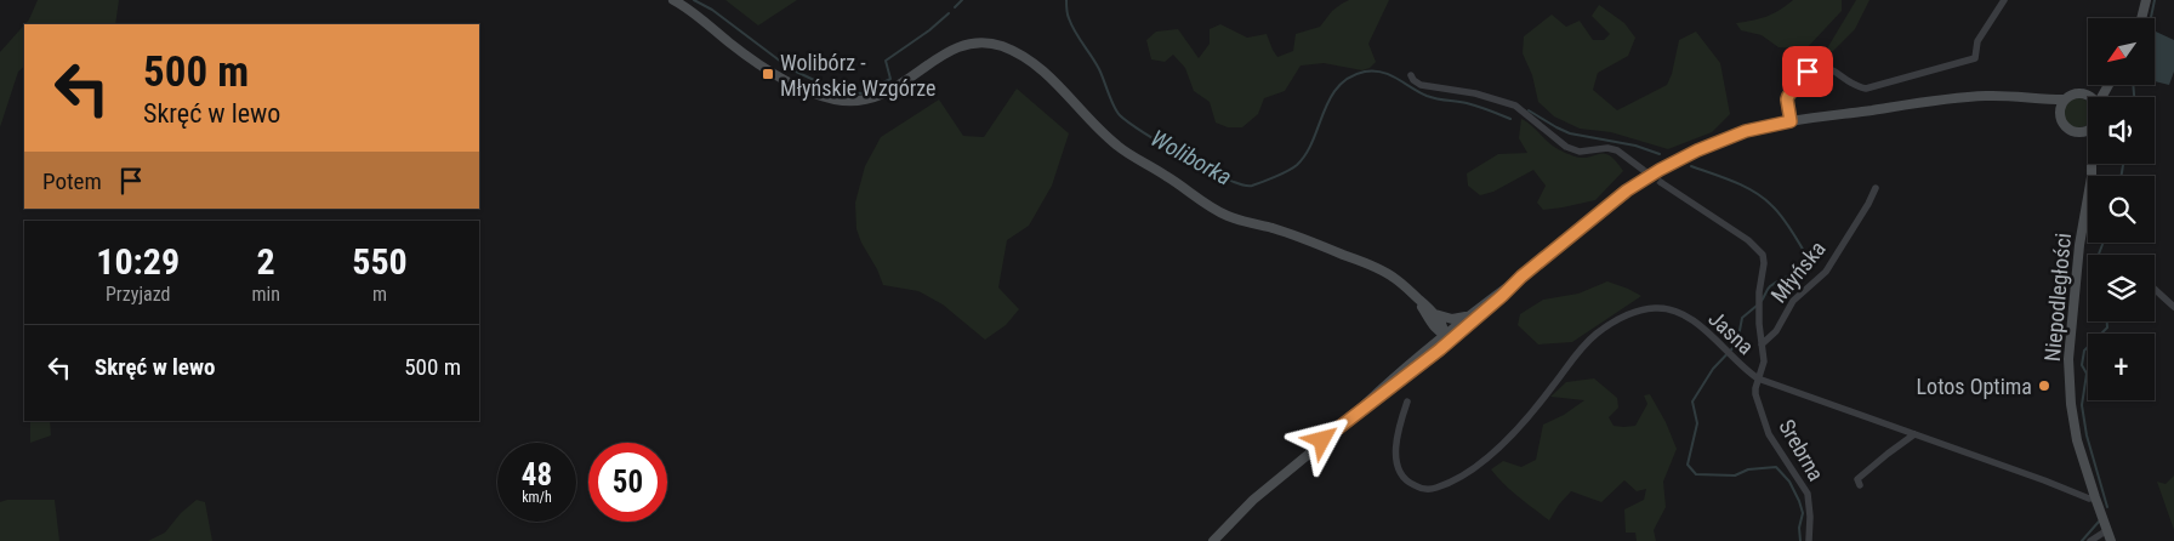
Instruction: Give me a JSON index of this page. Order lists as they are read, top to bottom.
{
  "streets": {
    "main road": ["Niepodległości"],
    "street": ["Młyńska", "Jasna", "Srebrna"]
  },
  "crossings": [
    ["Niepodległości", "Jasna"],
    ["Jasna", "Srebrna"]
  ],
  "water": ["Woliborka"],
  "places": {
    "transit": ["Wolibórz - Młyńskie Wzgórze"],
    "other": ["Lotos Optima"]
  },
  "north": "bottom left",
  "page": {
    "map_buttons": "+",
    "turn": ["500 m", "Skręć w lewo"],
    "then": "Potem",
    "eta": [
      "10:29",
      "Przyjazd",
      "2",
      "min",
      "550",
      "m"
    ],
    "list": [
      {
        "name": "Skręć w lewo",
        "value": "500 m"
      }
    ],
    "speed": "48 km/h",
    "limit": "50"
  }
}
